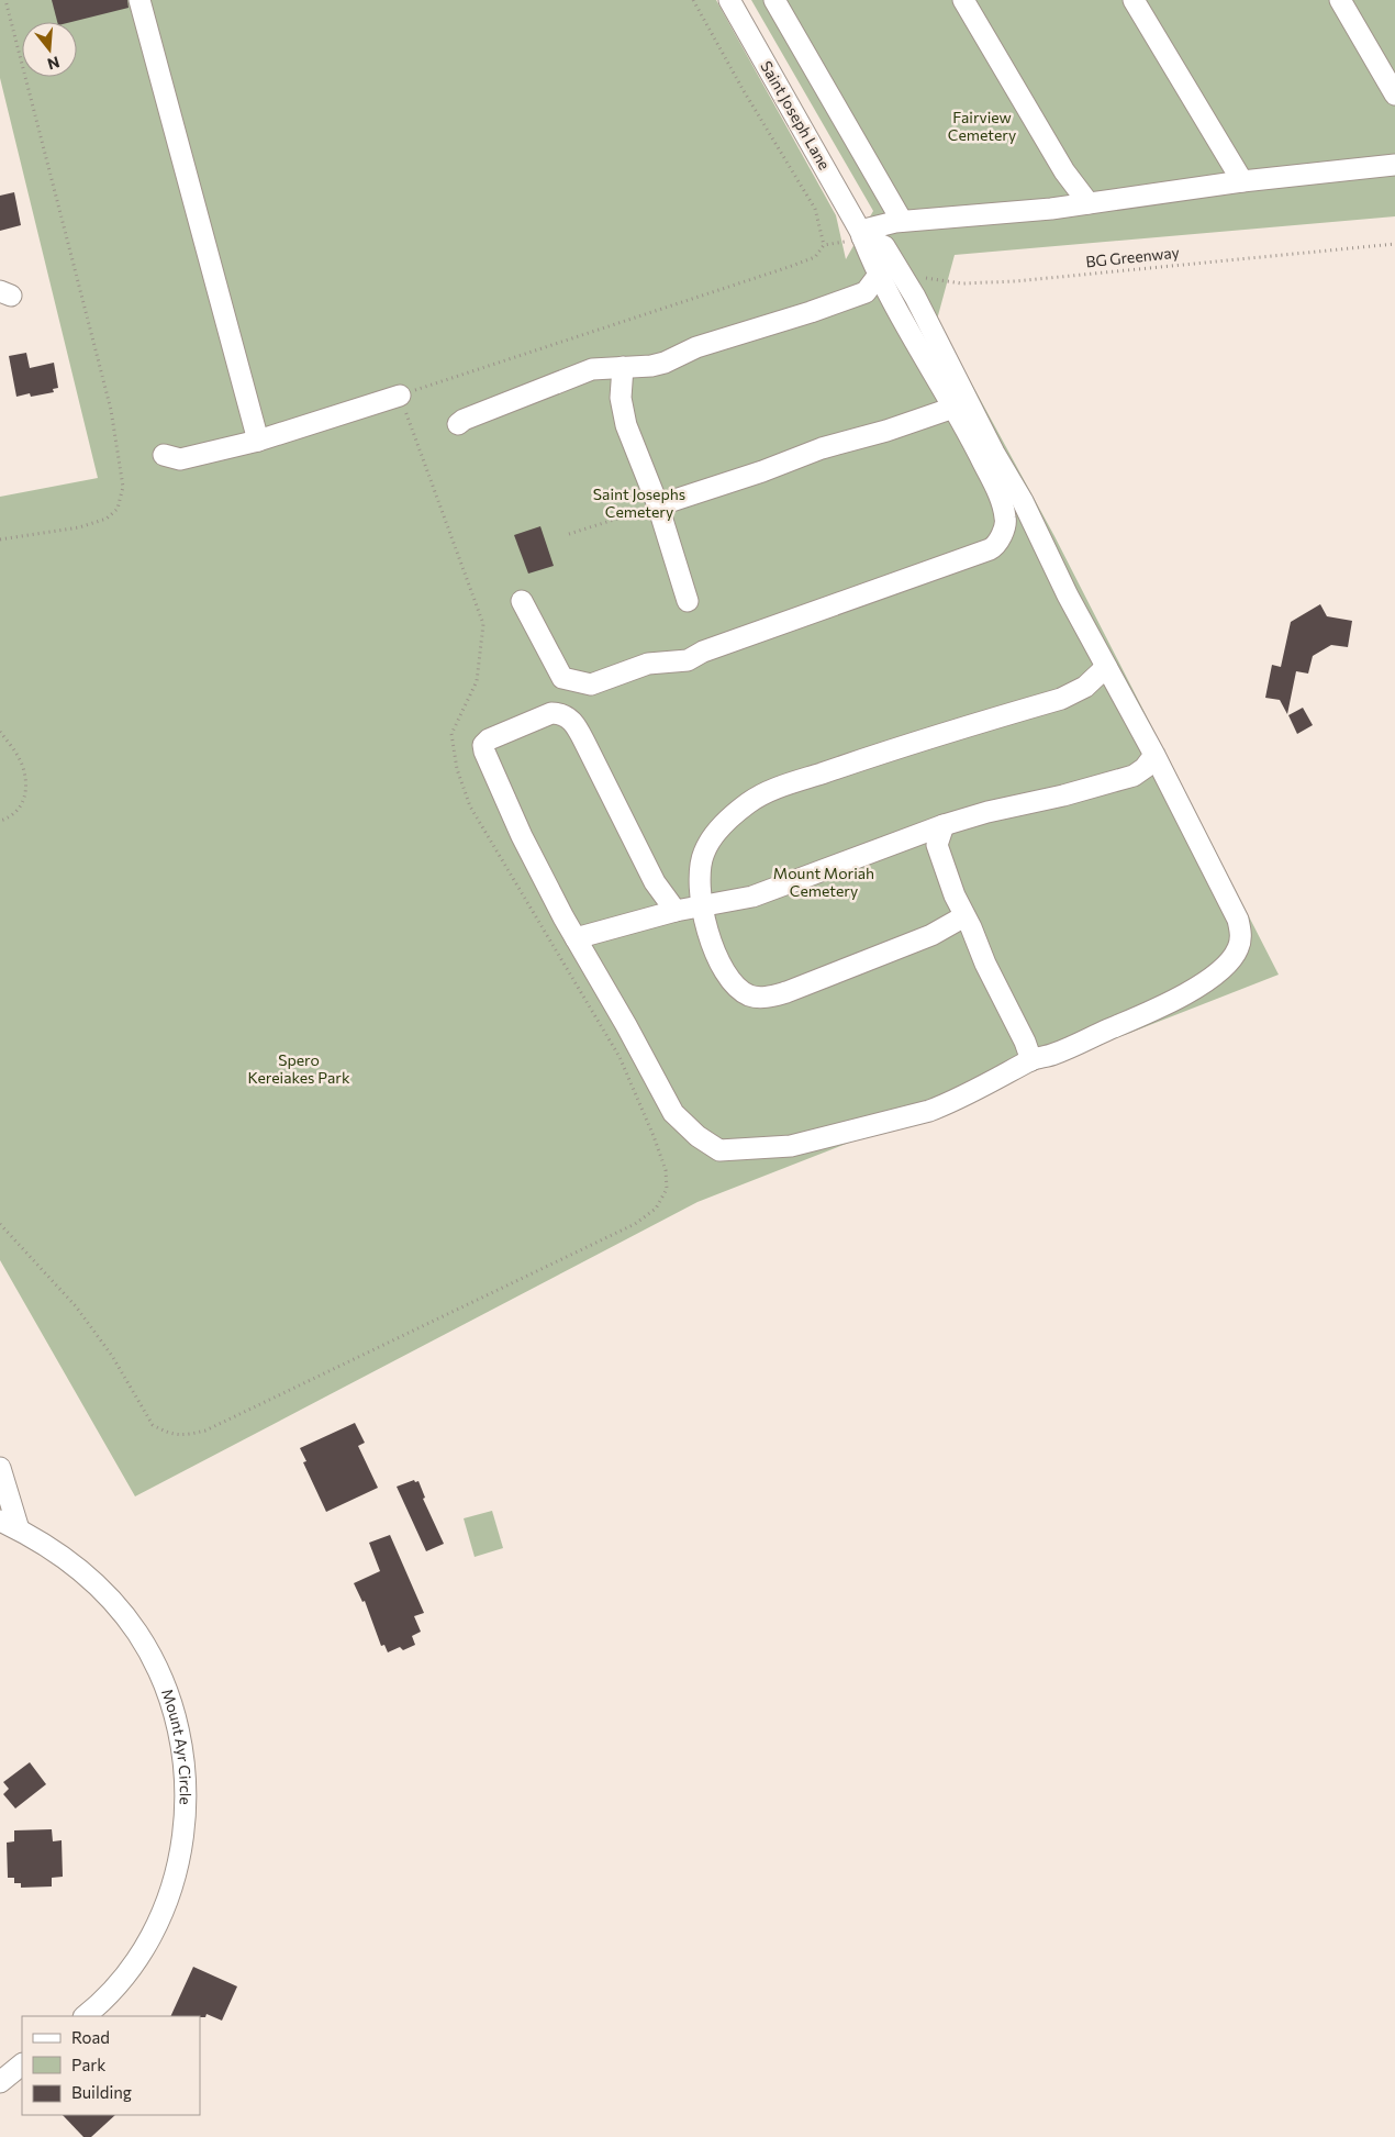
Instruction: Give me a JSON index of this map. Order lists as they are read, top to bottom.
{
  "streets": {
    "street": ["Saint Joseph Lane", "Mount Ayr Circle"],
    "path": ["BG Greenway"]
  },
  "parks": [
    "Fairview Cemetery",
    "Saint Josephs Cemetery",
    "Mount Moriah Cemetery",
    "Spero Kereiakes Park"
  ],
  "legend": ["Road", "Park", "Building"],
  "north": "bottom"
}
